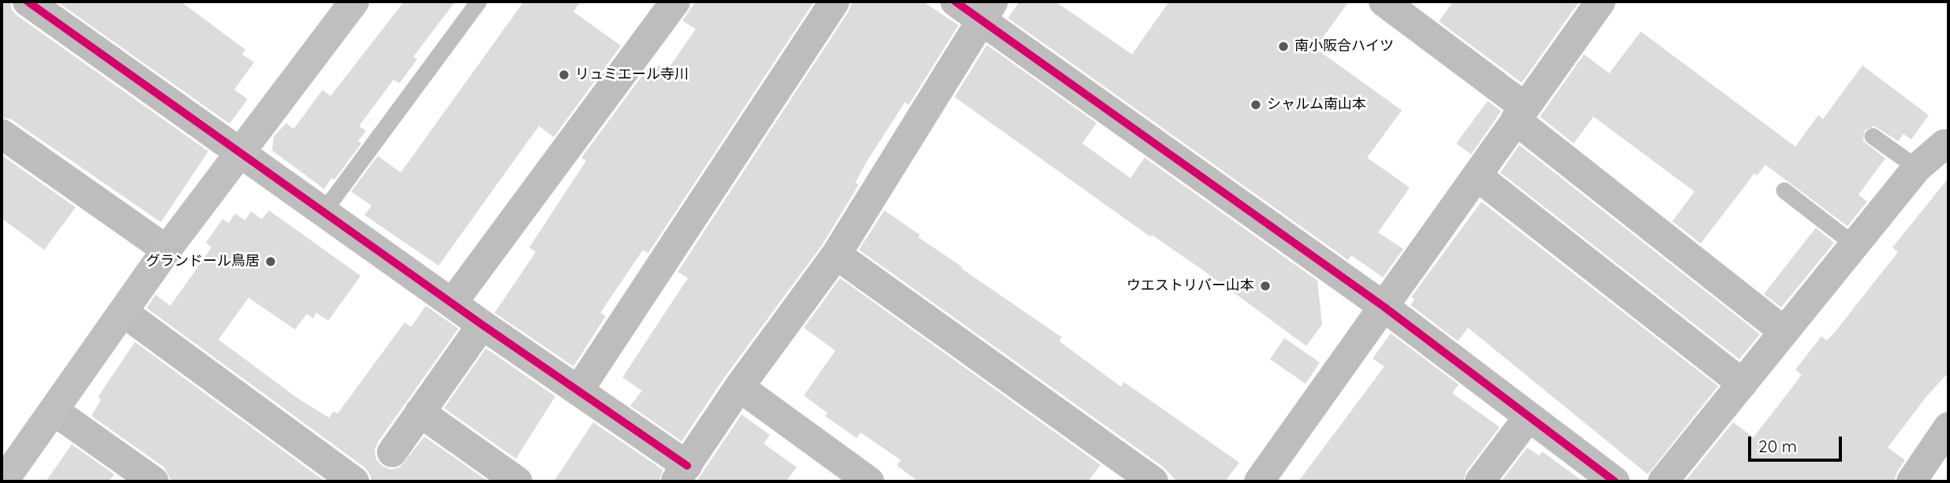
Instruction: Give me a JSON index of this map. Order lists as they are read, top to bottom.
{
  "places": [
    "南小阪合ハイツ",
    "リュミエール寺川",
    "シャルム南山本",
    "グランドール鳥居",
    "ウエストリバー山本"
  ],
  "scale_bar": "20 m"
}
